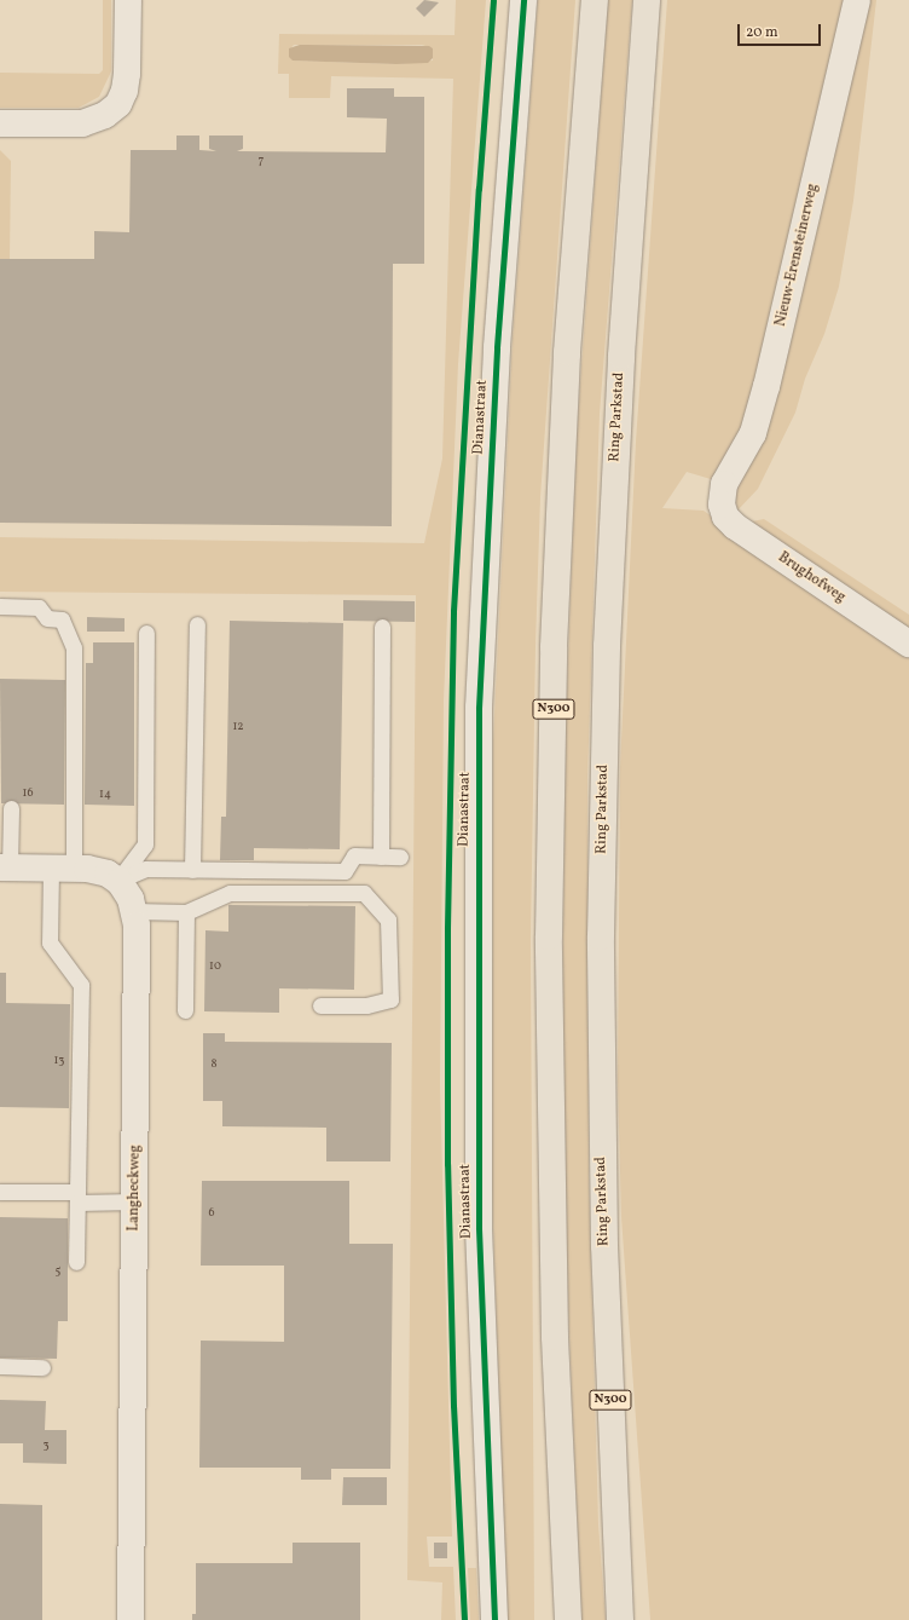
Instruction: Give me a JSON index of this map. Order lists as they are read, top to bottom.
{
  "streets": {
    "highway": ["Ring Parkstad", "N300"],
    "street": [
      "Nieuw-Erensteinerweg",
      "Dianastraat",
      "Brughofweg",
      "Langheckweg"
    ]
  },
  "crossings": [
    ["Nieuw-Erensteinerweg", "Brughofweg"]
  ],
  "house_numbers": [
    "7",
    "12",
    "16",
    "14",
    "10",
    "13",
    "8",
    "6",
    "5",
    "3"
  ],
  "scale_bar": "20 m"
}
